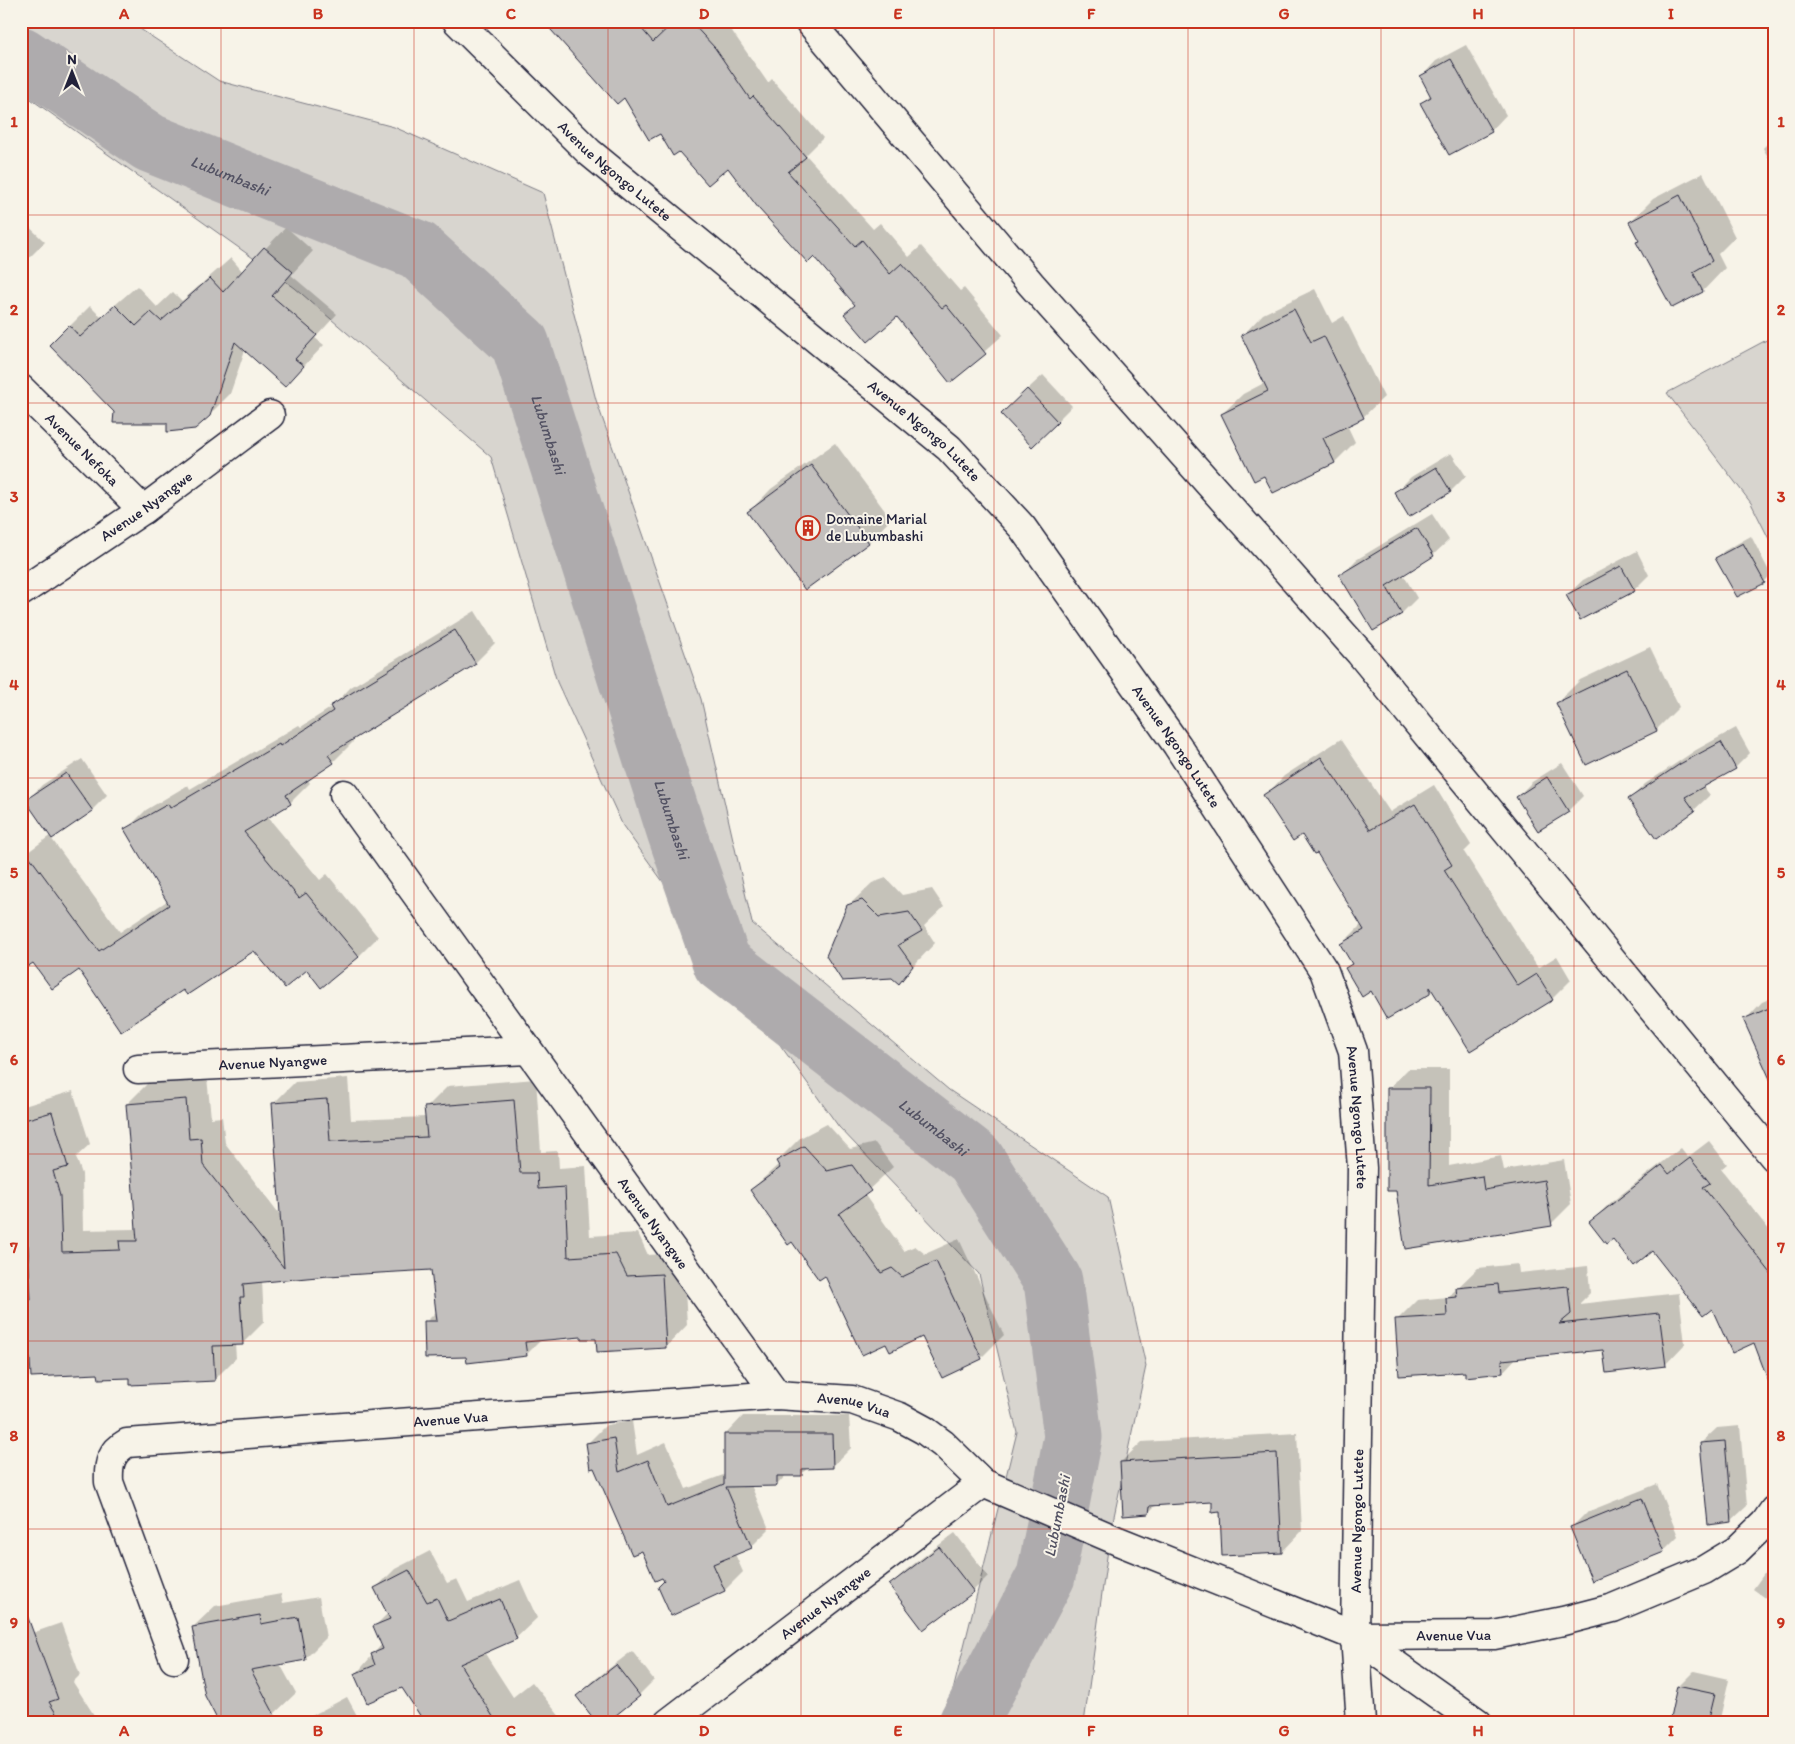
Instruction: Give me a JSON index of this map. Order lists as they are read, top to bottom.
{
  "streets": {
    "street": [
      "Avenue Ngongo Lutete",
      "Avenue Nefoka",
      "Avenue Nyangwe",
      "Avenue Vua"
    ]
  },
  "crossings": [
    ["Avenue Ngongo Lutete", "Avenue Vua"],
    ["Avenue Nefoka", "Avenue Nyangwe"],
    ["Avenue Nyangwe", "Avenue Vua"]
  ],
  "water": ["Lubumbashi"],
  "places": {
    "building": ["Domaine Marial de Lubumbashi"]
  },
  "north": "top",
  "grid": {
    "columns": [
      "A",
      "B",
      "C",
      "D",
      "E",
      "F",
      "G",
      "H",
      "I"
    ],
    "rows": [
      "1",
      "2",
      "3",
      "4",
      "5",
      "6",
      "7",
      "8",
      "9"
    ]
  }
}
